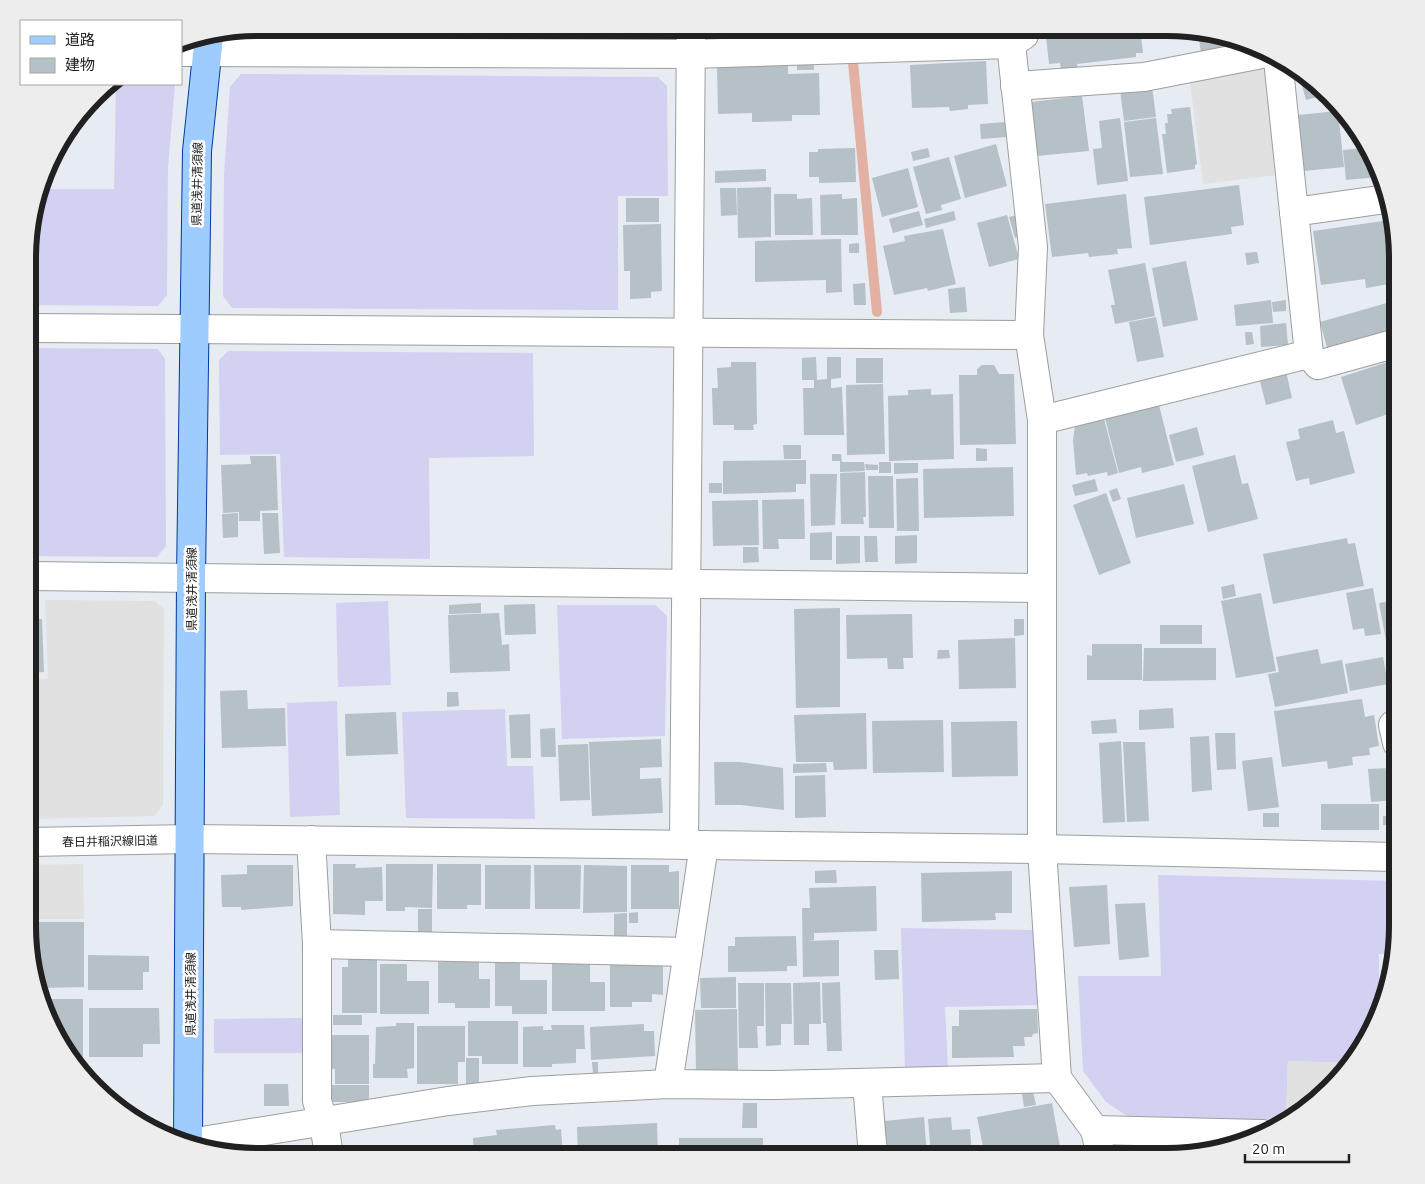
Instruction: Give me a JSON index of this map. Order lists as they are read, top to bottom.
{
  "streets": {
    "main road": ["県道浅井清須線"],
    "street": ["春日井稲沢線旧道"]
  },
  "crossings": [
    ["県道浅井清須線", "春日井稲沢線旧道"]
  ],
  "legend": ["道路", "建物"],
  "scale_bar": "20 m"
}
